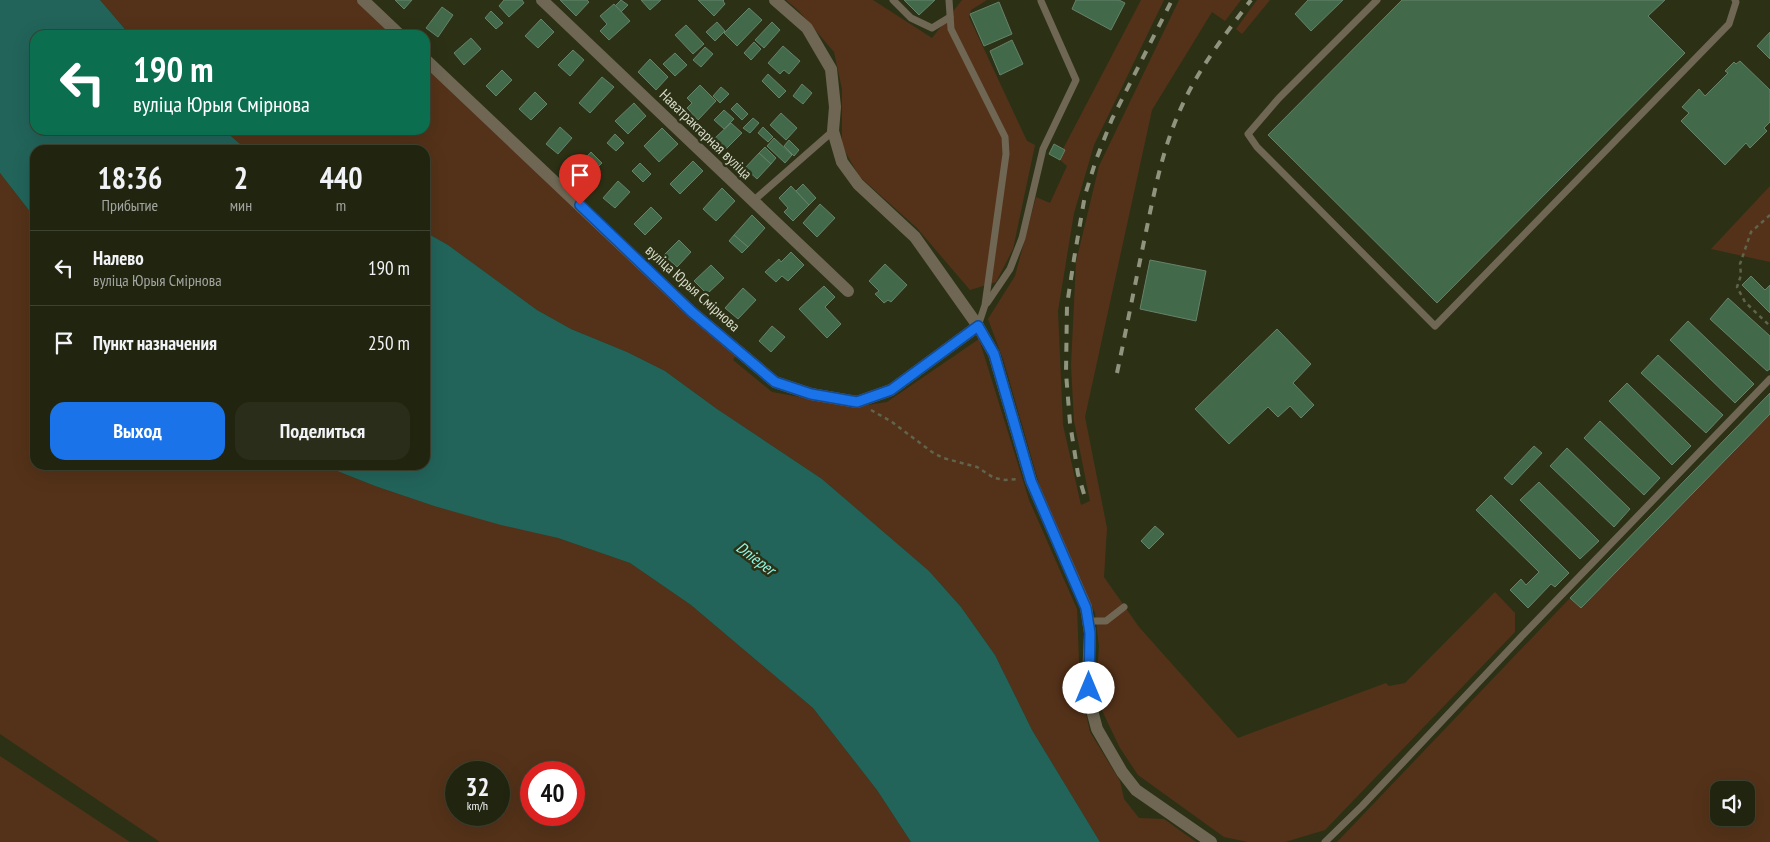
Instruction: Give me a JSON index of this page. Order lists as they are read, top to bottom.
{
  "streets": {
    "street": ["Наватрактарная вуліца", "вуліца Юрыя Смірнова"]
  },
  "water": ["Dnieper"],
  "page": {
    "turn": ["190 m", "вуліца Юрыя Смірнова"],
    "eta": [
      "18:36",
      "Прибытие",
      "2",
      "мин",
      "440",
      "m"
    ],
    "list": [
      {
        "name": "Налево",
        "note": "вуліца Юрыя Смірнова",
        "value": "190 m"
      },
      {
        "name": "Пункт назначения",
        "value": "250 m"
      }
    ],
    "buttons": ["Выход", "Поделиться"],
    "speed": "32 km/h",
    "limit": "40"
  }
}
